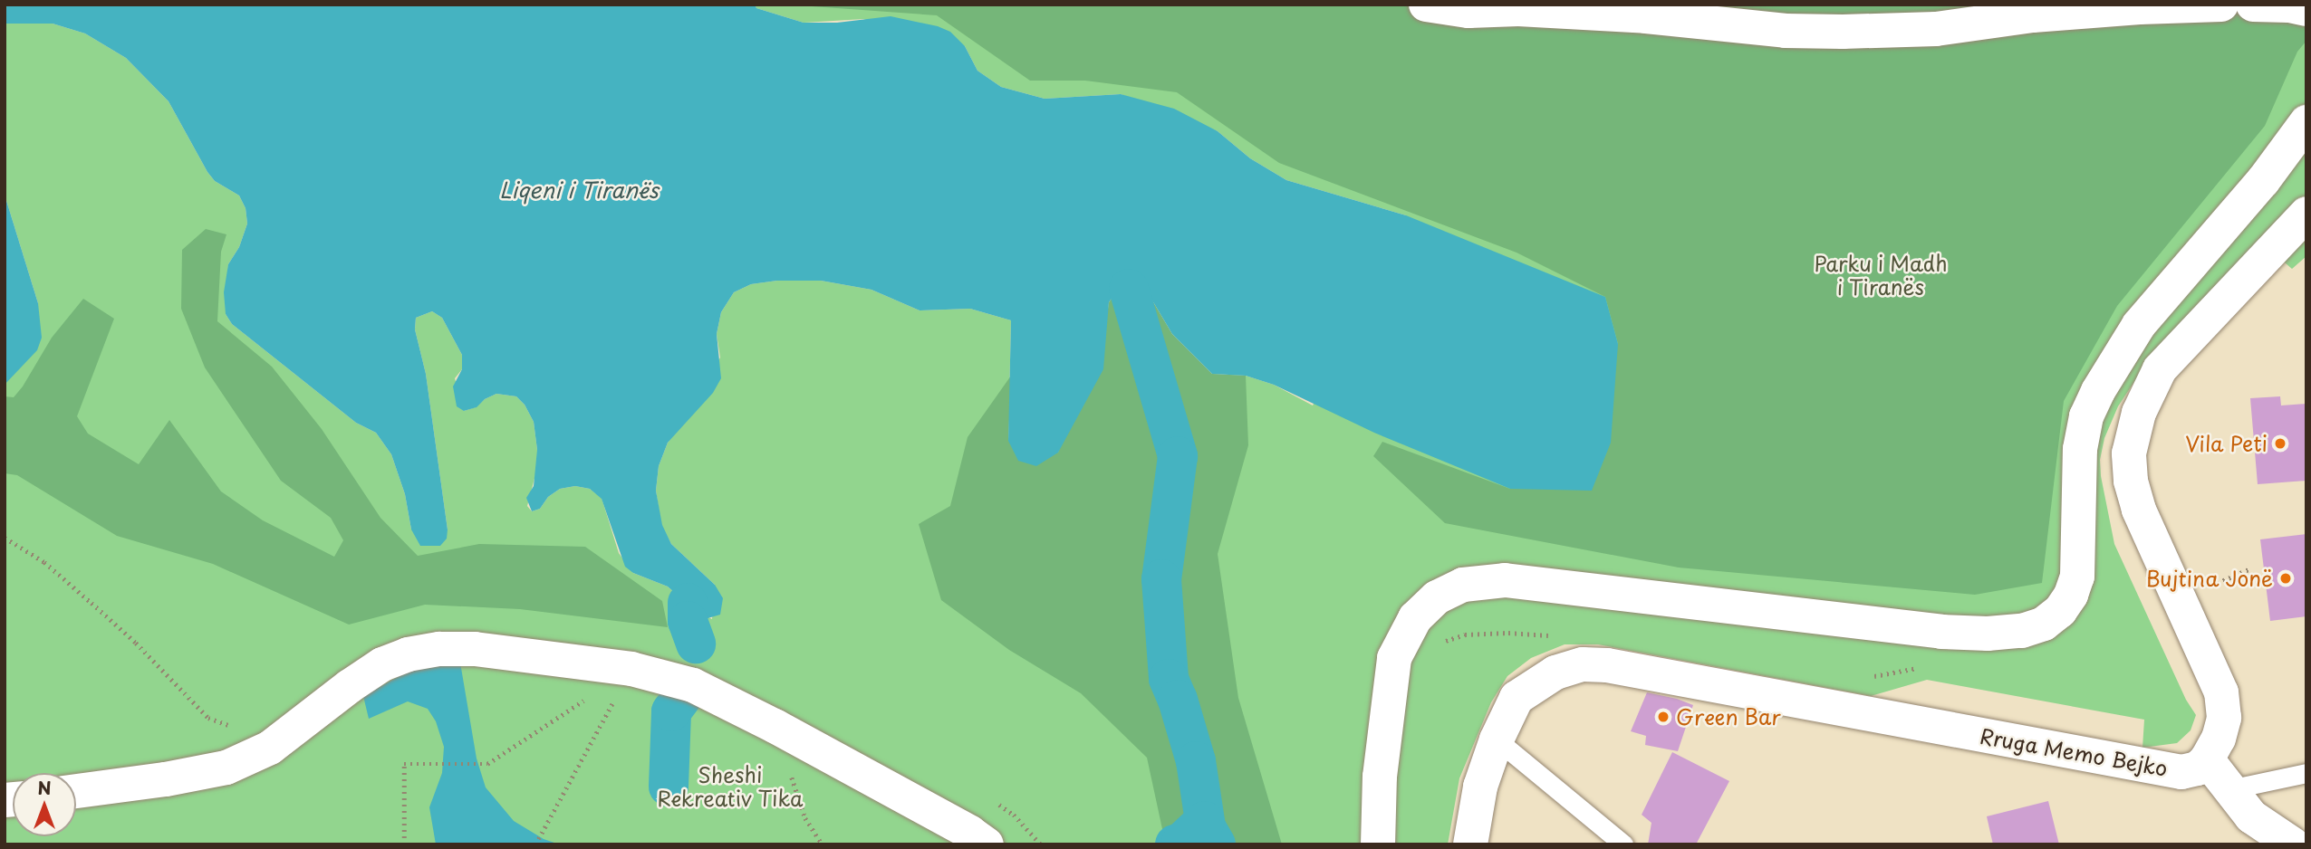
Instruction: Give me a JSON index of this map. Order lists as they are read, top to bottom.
{
  "streets": {
    "street": ["Rruga Memo Bejko"]
  },
  "water": ["Liqeni i Tiranës"],
  "parks": ["Parku i Madh i Tiranës", "Sheshi Rekreativ Tika"],
  "places": ["Vila Peti", "Bujtina Jonë", "Green Bar"],
  "north": "top"
}
